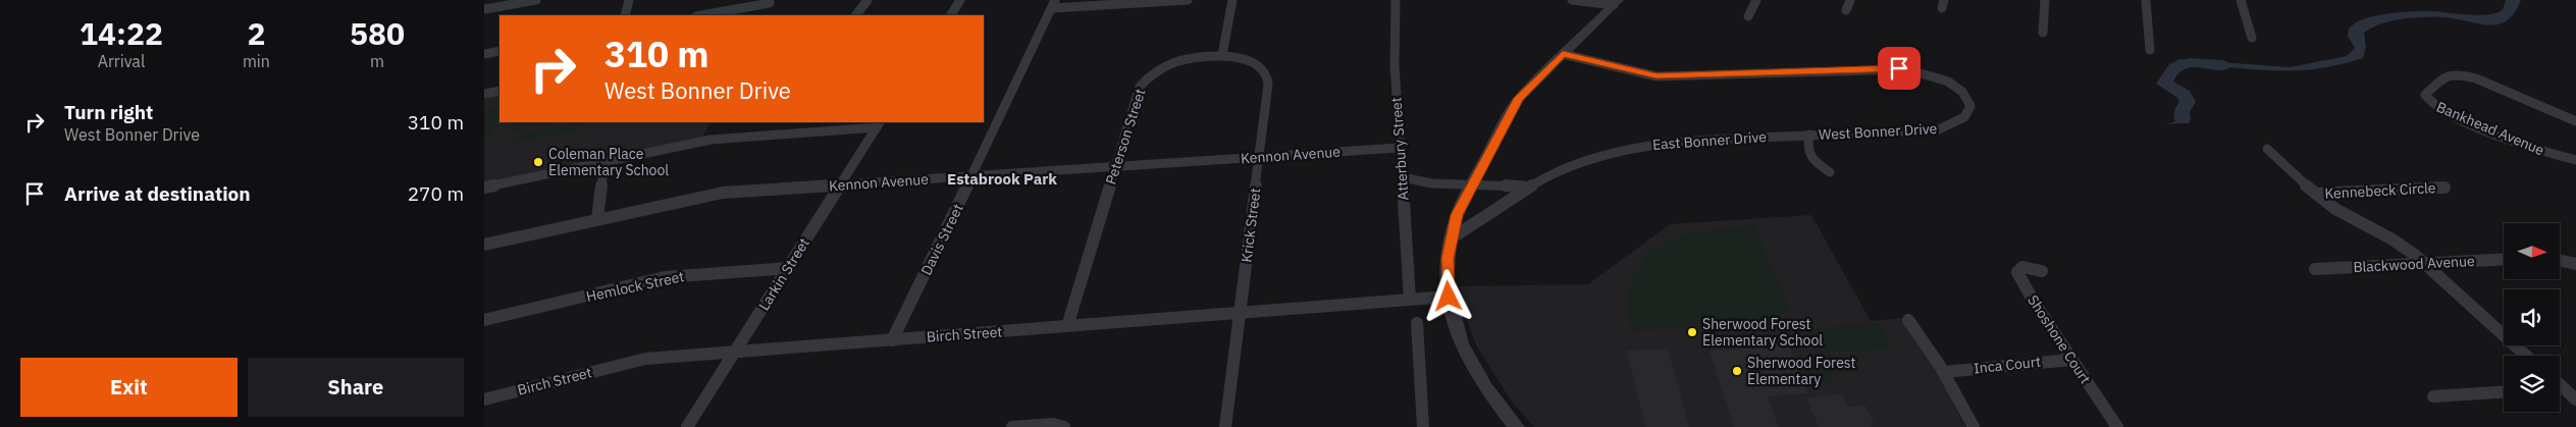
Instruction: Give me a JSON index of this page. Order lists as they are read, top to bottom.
{
  "streets": {
    "street": [
      "Bankhead Avenue",
      "West Bonner Drive",
      "Peterson Street",
      "East Bonner Drive",
      "Atterbury Street",
      "Kennon Avenue",
      "Kennebeck Circle",
      "Krick Street",
      "Davis Street",
      "Blackwood Avenue",
      "Larkin Street",
      "Hemlock Street",
      "Birch Street",
      "Shoshone Court",
      "Inca Court"
    ]
  },
  "crossings": [
    ["West Bonner Drive", "East Bonner Drive"],
    ["Peterson Street", "Kennon Avenue"],
    ["Peterson Street", "Krick Street"],
    ["Peterson Street", "Birch Street"],
    ["Atterbury Street", "Kennon Avenue"],
    ["Atterbury Street", "Birch Street"],
    ["Kennon Avenue", "Krick Street"],
    ["Kennon Avenue", "Davis Street"],
    ["Kennon Avenue", "Larkin Street"],
    ["Krick Street", "Birch Street"],
    ["Davis Street", "Birch Street"],
    ["Larkin Street", "Hemlock Street"],
    ["Larkin Street", "Birch Street"],
    ["Shoshone Court", "Inca Court"]
  ],
  "districts": ["Estabrook Park"],
  "places": ["Coleman Place Elementary School", "Sherwood Forest Elementary School", "Sherwood Forest Elementary"],
  "north": "right",
  "page": {
    "eta": [
      "14:22",
      "Arrival",
      "2",
      "min",
      "580",
      "m"
    ],
    "turn": ["310 m", "West Bonner Drive"],
    "list": [
      {
        "name": "Turn right",
        "note": "West Bonner Drive",
        "value": "310 m"
      },
      {
        "name": "Arrive at destination",
        "value": "270 m"
      }
    ],
    "buttons": ["Exit", "Share"]
  }
}
